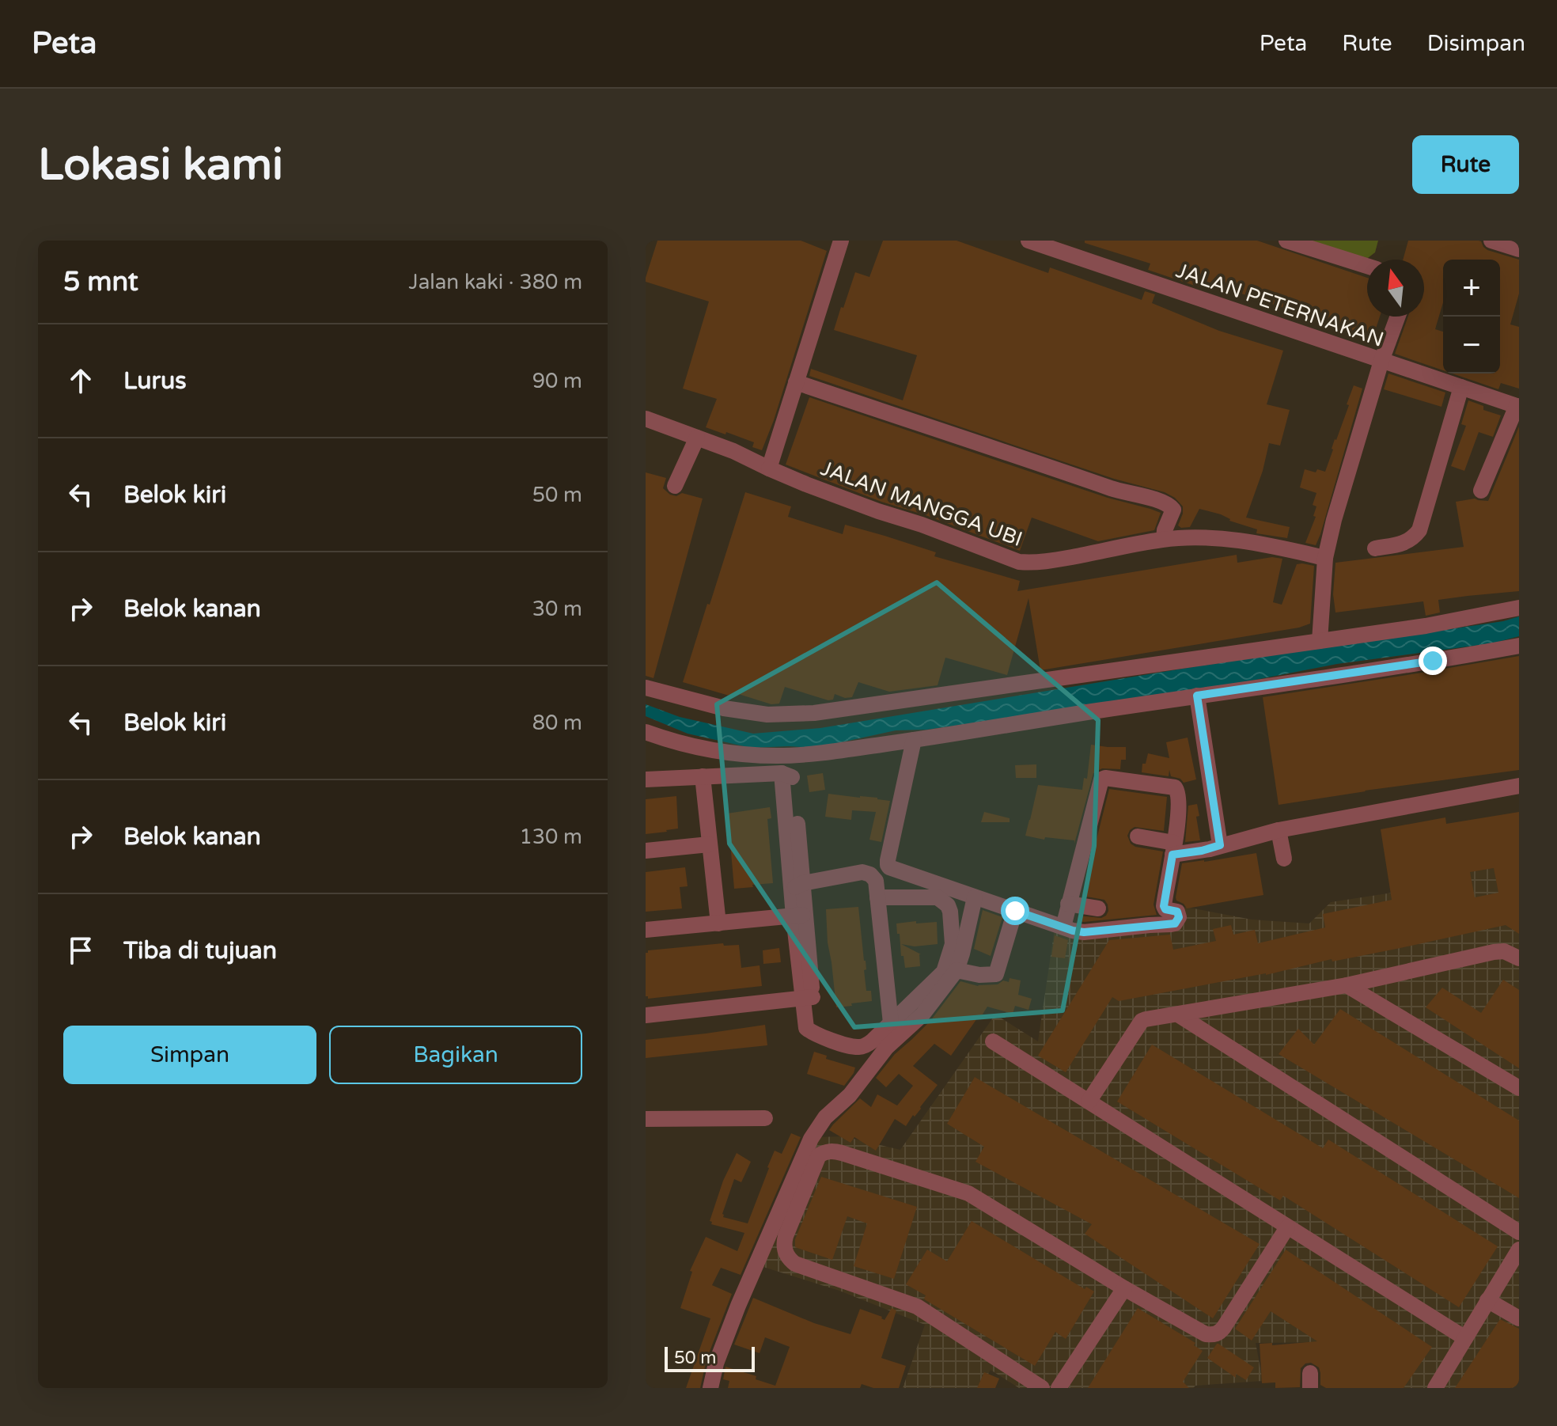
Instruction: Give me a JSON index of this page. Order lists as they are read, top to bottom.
{
  "streets": {
    "street": ["JALAN PETERNAKAN", "JALAN MANGGA UBI"]
  },
  "scale_bar": "50 m",
  "north": "top",
  "page": {
    "header": "Peta",
    "nav": ["Peta", "Rute", "Disimpan"],
    "buttons": [
      "Rute",
      ["Simpan", "Bagikan"]
    ],
    "title": "Lokasi kami",
    "heading": ["5 mnt", "Jalan kaki · 380 m"],
    "map_buttons": ["+", "−"],
    "list": [
      ["Lurus", "90 m"],
      ["Belok kiri", "50 m"],
      ["Belok kanan", "30 m"],
      ["Belok kiri", "80 m"],
      ["Belok kanan", "130 m"],
      "Tiba di tujuan"
    ],
    "scale": "50 m"
  }
}
